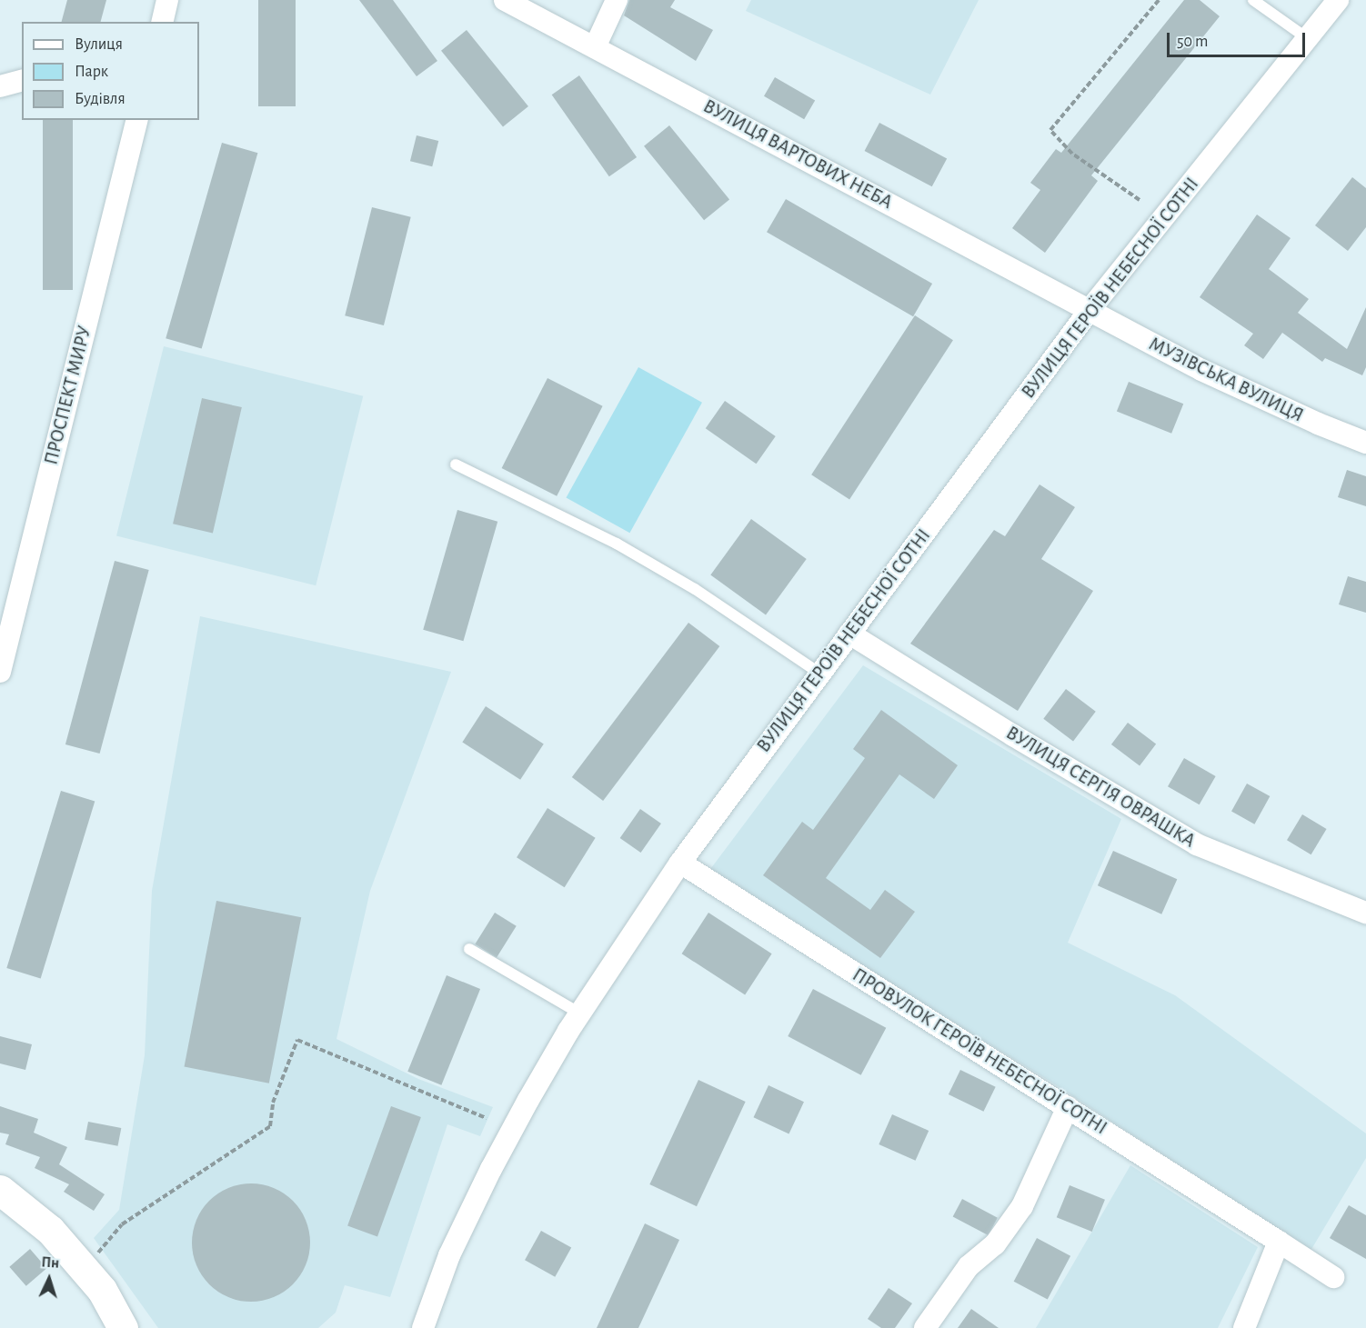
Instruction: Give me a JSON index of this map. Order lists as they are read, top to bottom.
{
  "streets": {
    "street": [
      "ВУЛИЦЯ ВАРТОВИХ НЕБА",
      "ВУЛИЦЯ ГЕРОЇВ НЕБЕСНОЇ СОТНІ",
      "МУЗІВСЬКА ВУЛИЦЯ",
      "ПРОСПЕКТ МИРУ",
      "ВУЛИЦЯ СЕРГІЯ ОВРАШКА",
      "ПРОВУЛОК ГЕРОЇВ НЕБЕСНОЇ СОТНІ"
    ]
  },
  "crossings": [
    ["ВУЛИЦЯ ВАРТОВИХ НЕБА", "ВУЛИЦЯ ГЕРОЇВ НЕБЕСНОЇ СОТНІ"],
    ["ВУЛИЦЯ ВАРТОВИХ НЕБА", "МУЗІВСЬКА ВУЛИЦЯ"],
    ["ВУЛИЦЯ ГЕРОЇВ НЕБЕСНОЇ СОТНІ", "МУЗІВСЬКА ВУЛИЦЯ"],
    ["ВУЛИЦЯ ГЕРОЇВ НЕБЕСНОЇ СОТНІ", "ВУЛИЦЯ СЕРГІЯ ОВРАШКА"],
    ["ВУЛИЦЯ ГЕРОЇВ НЕБЕСНОЇ СОТНІ", "ПРОВУЛОК ГЕРОЇВ НЕБЕСНОЇ СОТНІ"]
  ],
  "legend": ["Вулиця", "Парк", "Будівля"],
  "scale_bar": "50 m",
  "north": "top"
}
